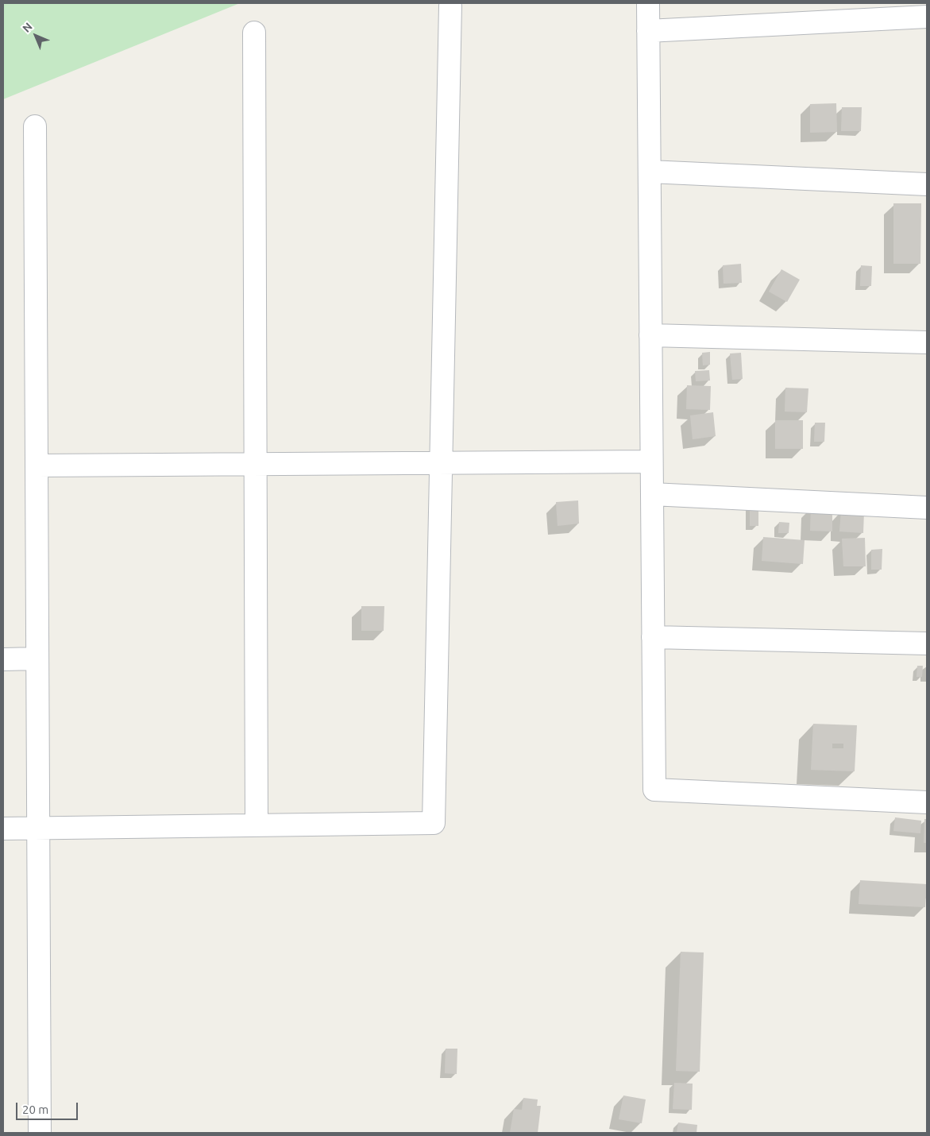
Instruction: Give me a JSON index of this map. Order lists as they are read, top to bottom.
{
  "scale_bar": "20 m",
  "north": "top left"
}
